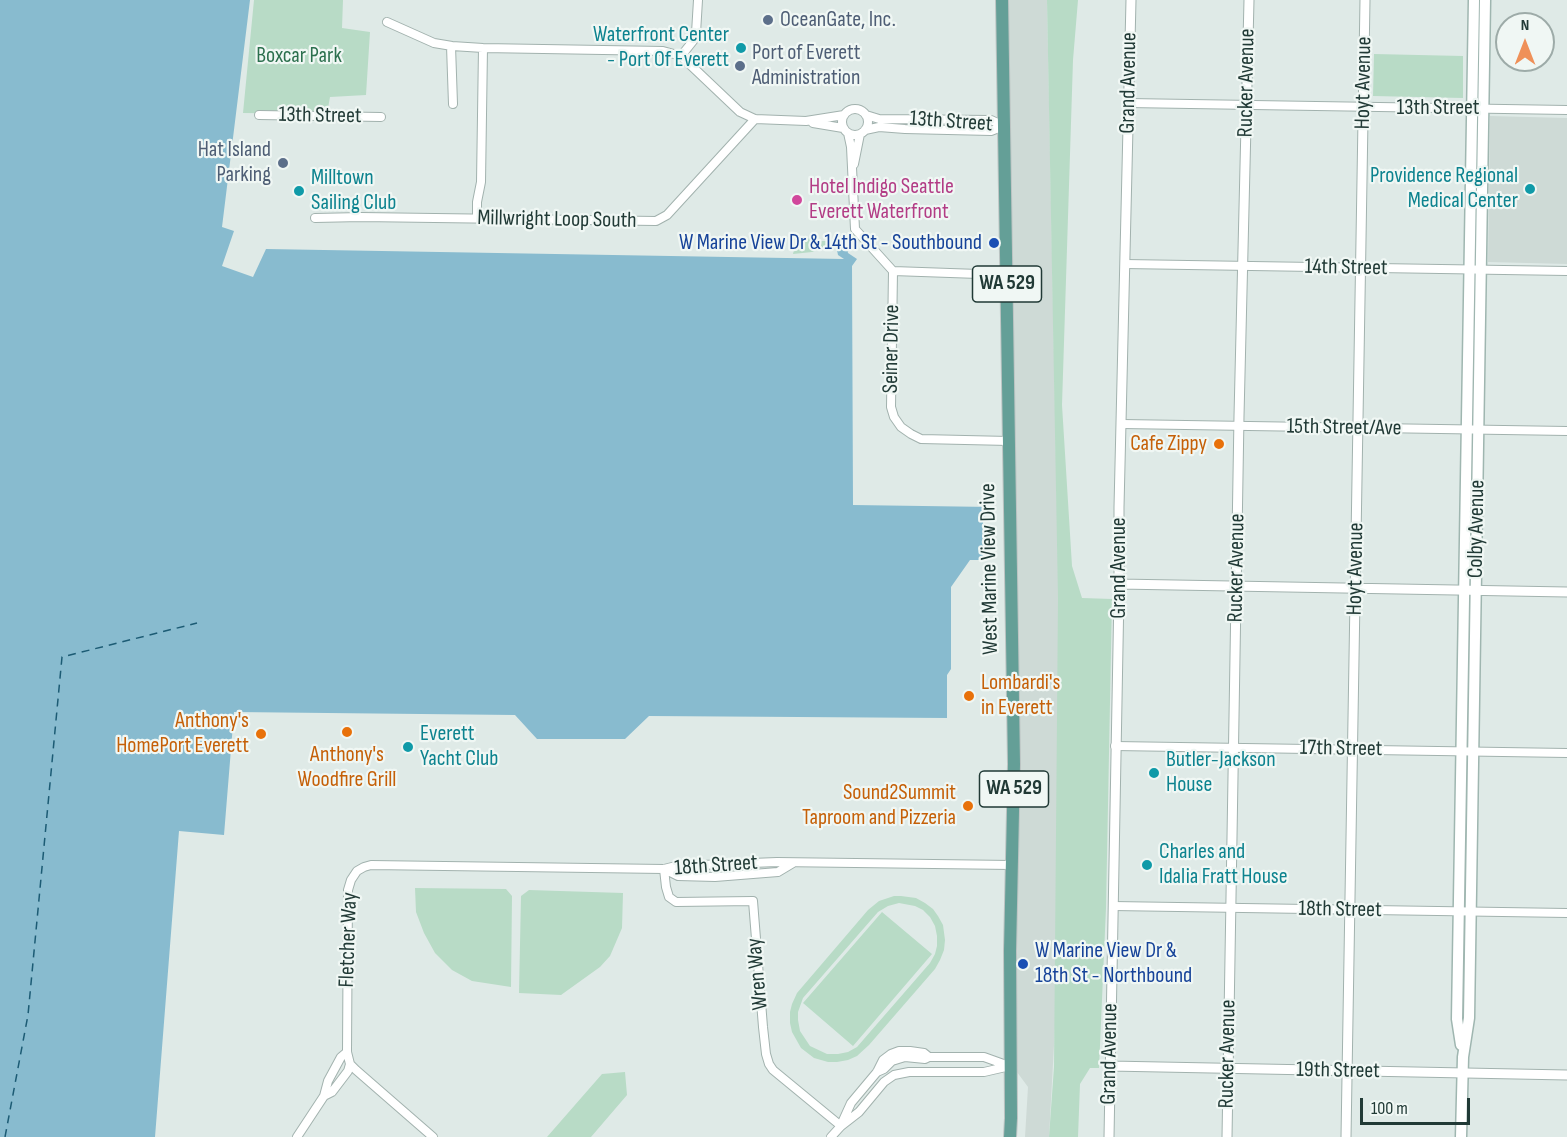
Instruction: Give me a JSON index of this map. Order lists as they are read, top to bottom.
{
  "streets": {
    "main road": ["WA 529", "Colby Avenue", "West Marine View Drive"],
    "street": [
      "Grand Avenue",
      "Rucker Avenue",
      "Hoyt Avenue",
      "13th Street",
      "Millwright Loop South",
      "14th Street",
      "Seiner Drive",
      "15th Street/Ave",
      "17th Street",
      "18th Street",
      "Fletcher Way",
      "Wren Way",
      "19th Street"
    ]
  },
  "crossings": [
    ["Grand Avenue", "13th Street"],
    ["Grand Avenue", "14th Street"],
    ["Grand Avenue", "15th Street/Ave"],
    ["Grand Avenue", "17th Street"],
    ["Grand Avenue", "18th Street"],
    ["Grand Avenue", "19th Street"],
    ["Rucker Avenue", "13th Street"],
    ["Rucker Avenue", "14th Street"],
    ["Rucker Avenue", "15th Street/Ave"],
    ["Rucker Avenue", "17th Street"],
    ["Rucker Avenue", "18th Street"],
    ["Rucker Avenue", "19th Street"],
    ["Hoyt Avenue", "13th Street"],
    ["Hoyt Avenue", "14th Street"],
    ["Hoyt Avenue", "15th Street/Ave"],
    ["Hoyt Avenue", "17th Street"],
    ["Hoyt Avenue", "18th Street"],
    ["Hoyt Avenue", "19th Street"],
    ["13th Street", "Seiner Drive"],
    ["13th Street", "Colby Avenue"],
    ["13th Street", "West Marine View Drive"],
    ["14th Street", "Colby Avenue"],
    ["Seiner Drive", "West Marine View Drive"],
    ["15th Street/Ave", "Colby Avenue"],
    ["Colby Avenue", "17th Street"],
    ["Colby Avenue", "18th Street"],
    ["Colby Avenue", "19th Street"],
    ["West Marine View Drive", "18th Street"],
    ["18th Street", "Fletcher Way"],
    ["18th Street", "Wren Way"],
    ["Fletcher Way", "Wren Way"]
  ],
  "parks": ["Boxcar Park"],
  "places": [
    "OceanGate, Inc.",
    "Waterfront Center - Port Of Everett",
    "Port of Everett Administration",
    "Hat Island Parking",
    "Providence Regional Medical Center",
    "Milltown Sailing Club",
    "Hotel Indigo Seattle Everett Waterfront",
    "W Marine View Dr & 14th St - Southbound",
    "Cafe Zippy",
    "Lombardi's in Everett",
    "Anthony's Woodfire Grill",
    "Anthony's HomePort Everett",
    "Everett Yacht Club",
    "Butler-Jackson House",
    "Sound2Summit Taproom and Pizzeria",
    "Charles and Idalia Fratt House",
    "W Marine View Dr & 18th St - Northbound"
  ],
  "scale_bar": "100 m",
  "north": "top"
}
